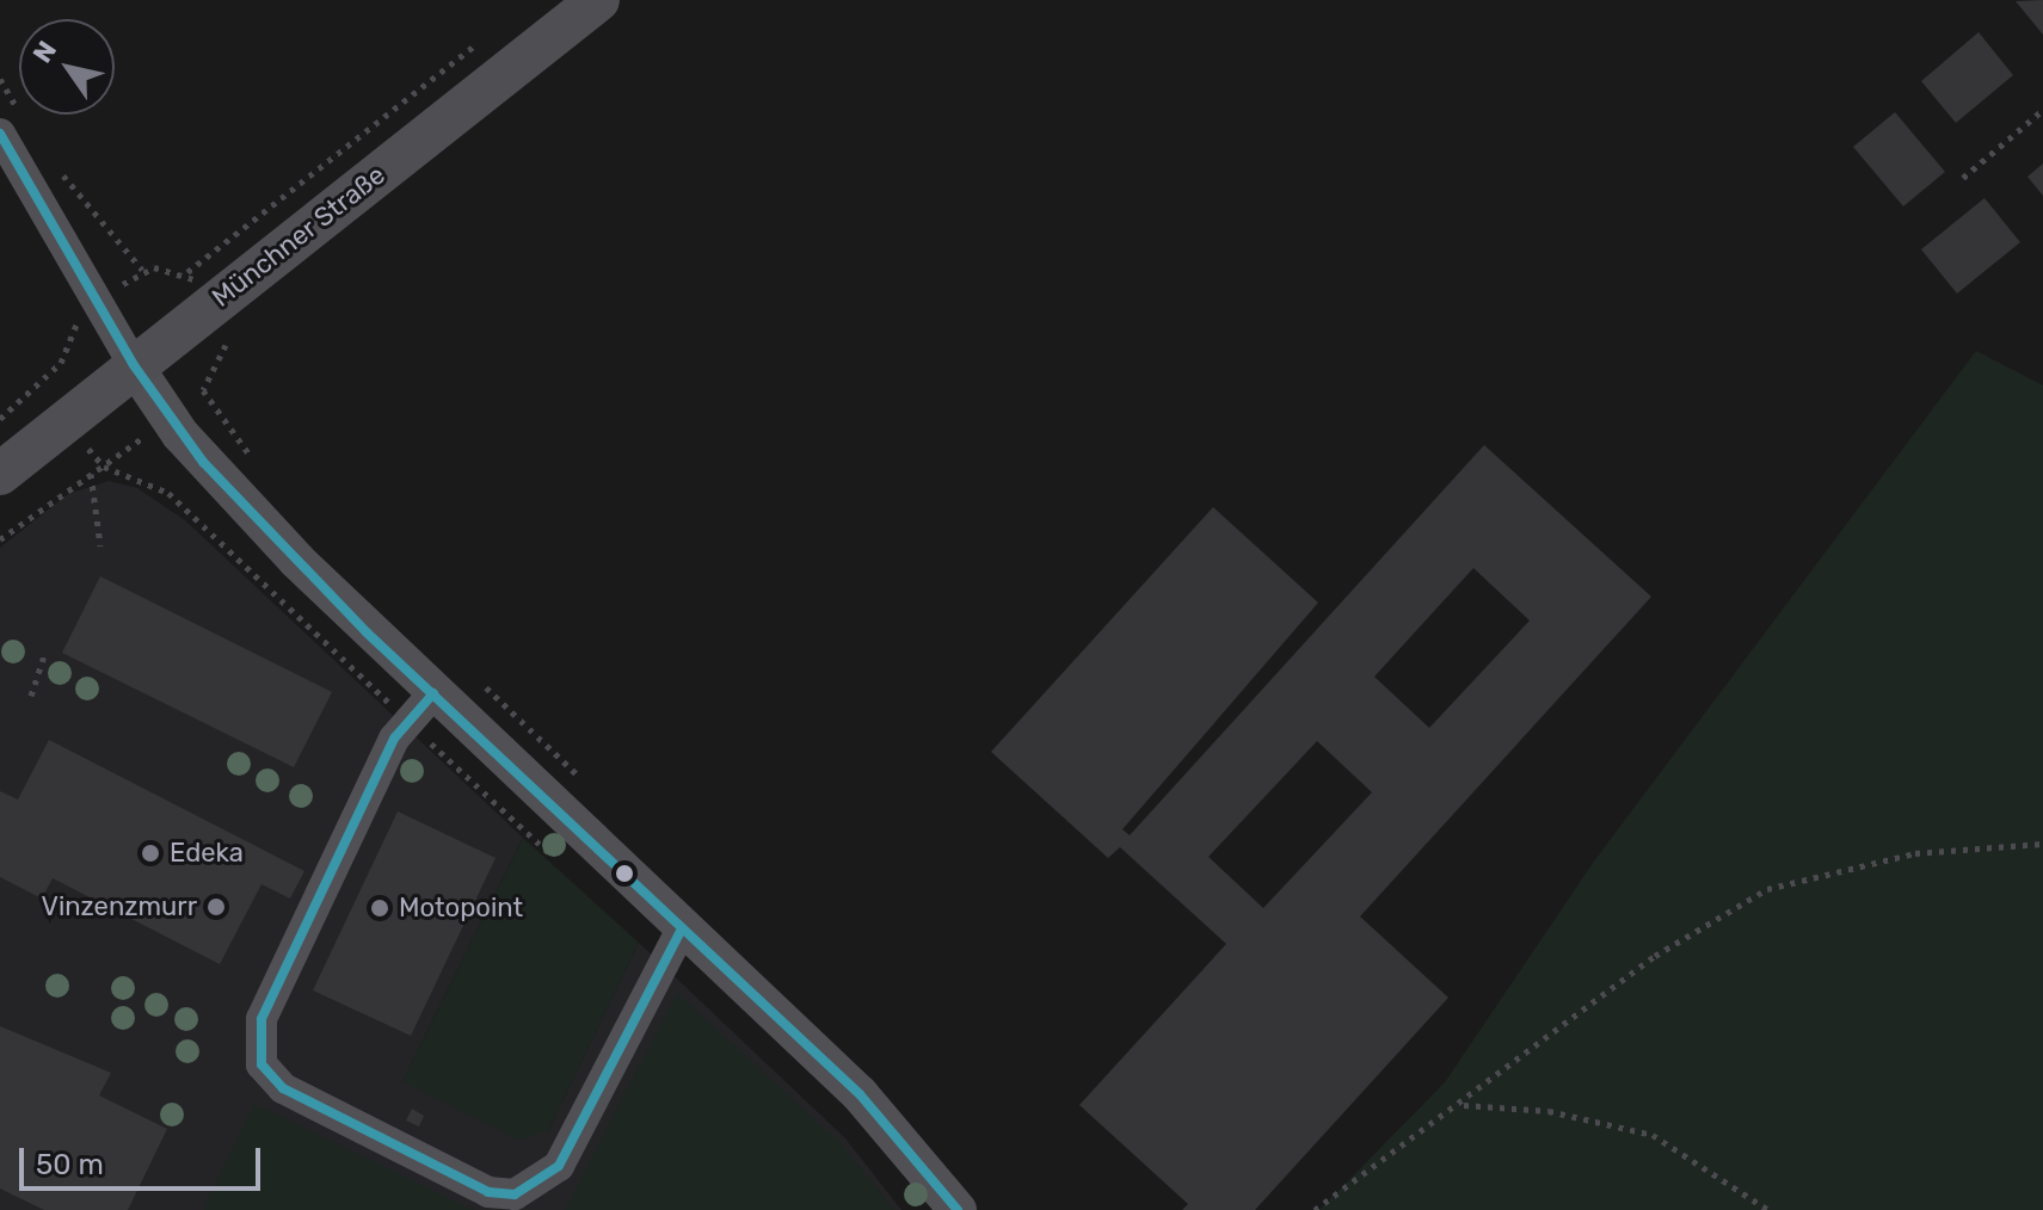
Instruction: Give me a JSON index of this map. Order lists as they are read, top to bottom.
{
  "streets": {
    "main road": ["Münchner Straße"]
  },
  "places": ["Edeka", "Vinzenzmurr", "Motopoint"],
  "scale_bar": "50 m",
  "north": "top left"
}
